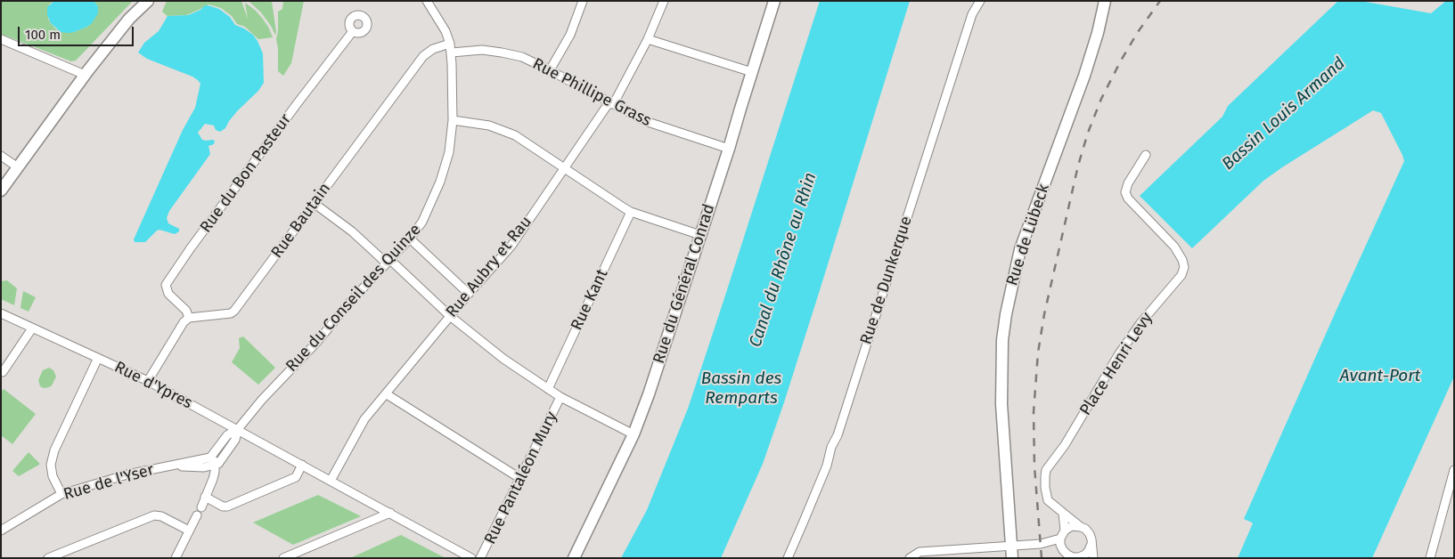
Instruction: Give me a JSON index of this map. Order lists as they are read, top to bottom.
{
  "streets": {
    "main road": ["Rue de Lübeck", "Rue du Général Conrad"],
    "street": [
      "Rue Phillipe Grass",
      "Rue du Bon Pasteur",
      "Rue Bautain",
      "Rue Aubry et Rau",
      "Rue de Dunkerque",
      "Rue du Conseil des Quinze",
      "Rue Kant",
      "Place Henri Levy",
      "Rue d'Ypres",
      "Rue Pantaléon Mury",
      "Rue de l'Yser"
    ]
  },
  "crossings": [
    ["Rue Phillipe Grass", "Rue Aubry et Rau"],
    ["Rue Phillipe Grass", "Rue du Général Conrad"],
    ["Rue Phillipe Grass", "Rue du Conseil des Quinze"],
    ["Rue du Bon Pasteur", "Rue Bautain"],
    ["Rue Bautain", "Rue du Conseil des Quinze"],
    ["Rue Aubry et Rau", "Rue d'Ypres"],
    ["Rue du Conseil des Quinze", "Rue d'Ypres"],
    ["Rue du Conseil des Quinze", "Rue de l'Yser"],
    ["Rue d'Ypres", "Rue de l'Yser"]
  ],
  "water": [
    "Bassin Louis Armand",
    "Canal du Rhône au Rhin",
    "Avant-Port",
    "Bassin des Remparts"
  ],
  "scale_bar": "100 m"
}
